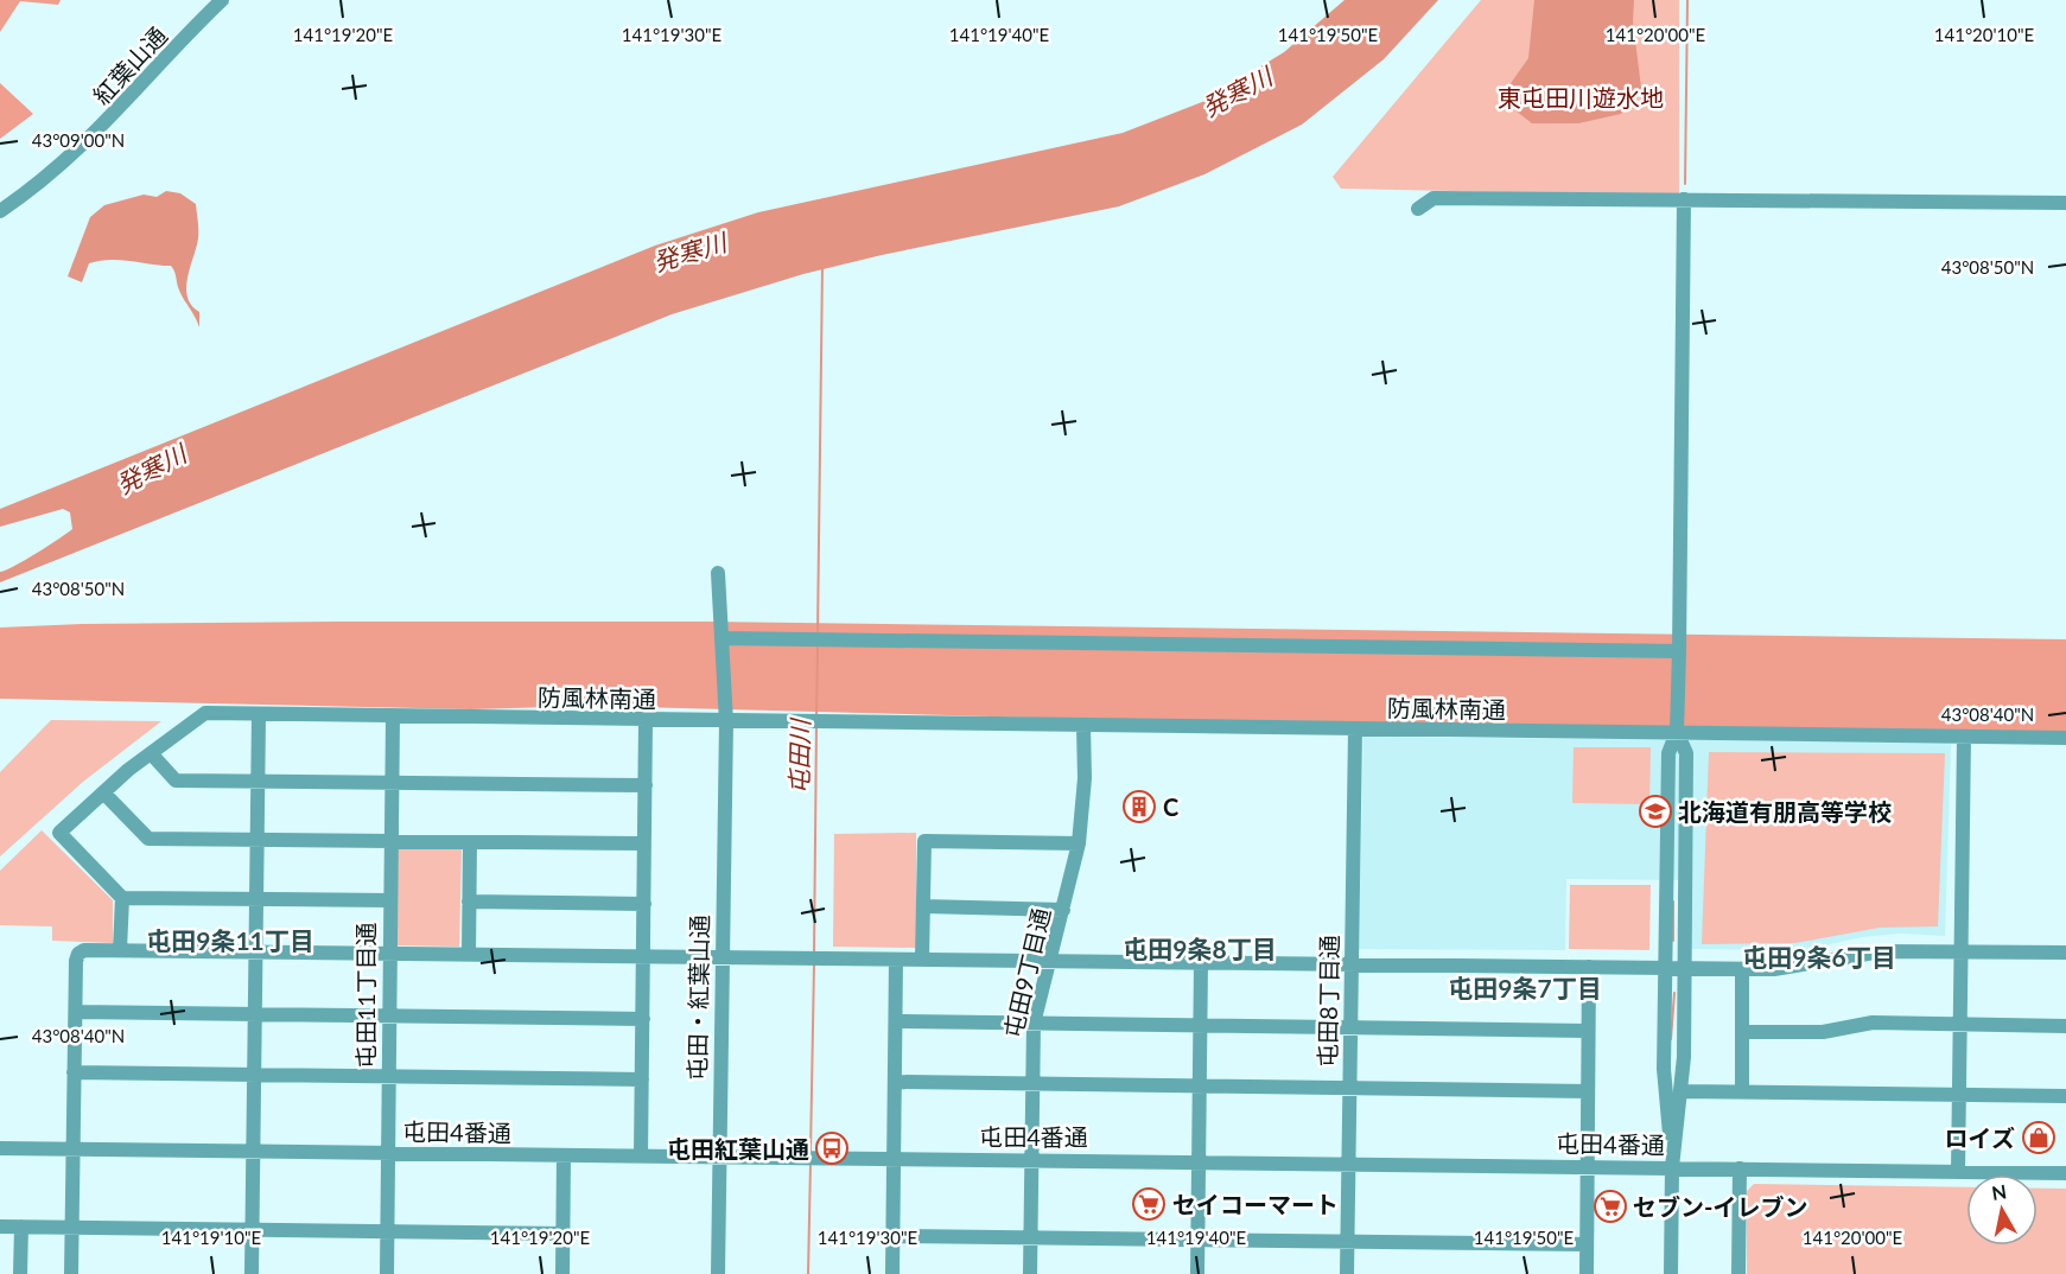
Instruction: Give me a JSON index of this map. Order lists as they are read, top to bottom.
{
  "streets": {
    "street": [
      "紅葉山通",
      "防風林南通",
      "屯田9丁目通",
      "屯田11丁目通",
      "屯田・紅葉山通",
      "屯田8丁目通",
      "屯田4番通"
    ]
  },
  "crossings": [
    ["防風林南通", "屯田9丁目通"],
    ["防風林南通", "屯田11丁目通"],
    ["防風林南通", "屯田・紅葉山通"],
    ["防風林南通", "屯田8丁目通"],
    ["屯田9丁目通", "屯田4番通"],
    ["屯田11丁目通", "屯田4番通"],
    ["屯田・紅葉山通", "屯田4番通"],
    ["屯田8丁目通", "屯田4番通"]
  ],
  "districts": [
    "屯田9条11丁目",
    "屯田9条8丁目",
    "屯田9条6丁目",
    "屯田9条7丁目"
  ],
  "water": ["発寒川", "屯田川"],
  "parks": ["東屯田川遊水地"],
  "places": {
    "building": ["C"],
    "school or university": ["北海道有朋高等学校"],
    "shop": ["ロイズ"],
    "bus stop": ["屯田紅葉山通"],
    "supermarket": ["セイコーマート", "セブン-イレブン"]
  },
  "north": "top",
  "coordinates": [
    "141°20'10\"E",
    "141°19'20\"E",
    "141°19'30\"E",
    "141°19'40\"E",
    "141°19'50\"E",
    "141°20'00\"E",
    "43°09'00\"N",
    "43°08'50\"N",
    "43°08'40\"N",
    "141°19'10\"E"
  ]
}
